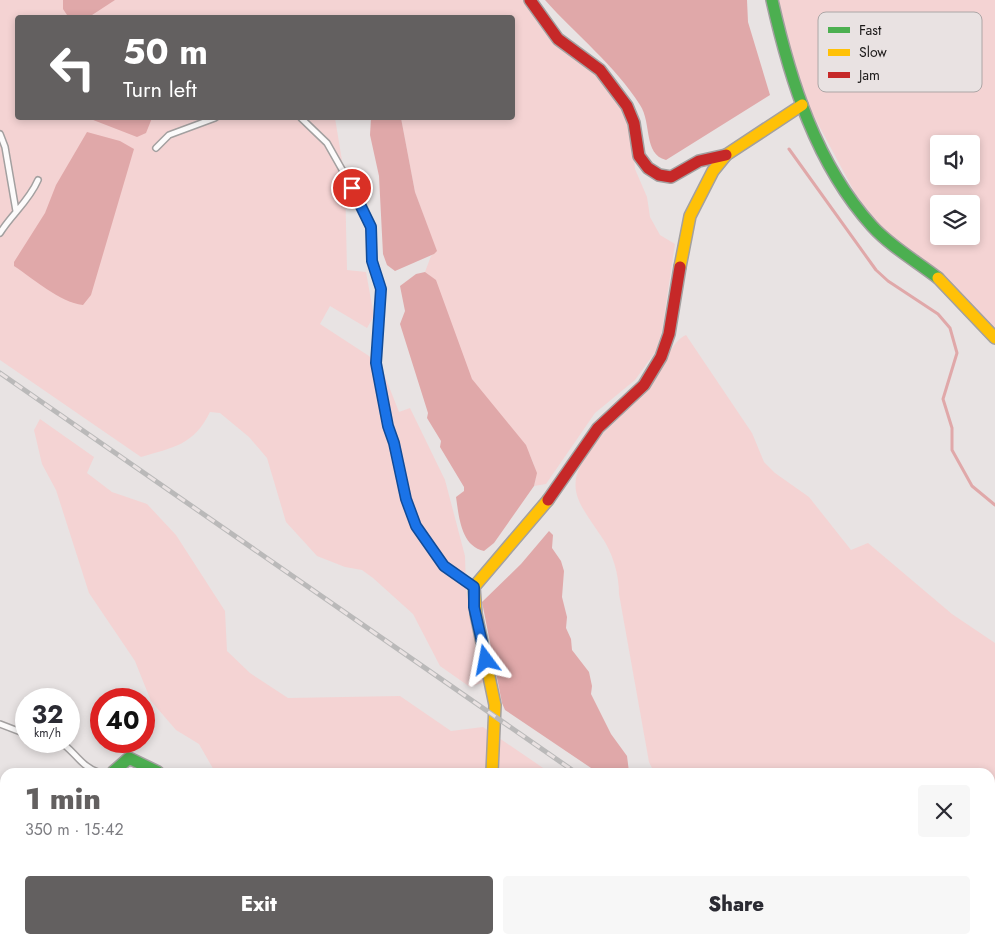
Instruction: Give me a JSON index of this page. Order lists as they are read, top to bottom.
{
  "legend": ["Fast", "Slow", "Jam"],
  "page": {
    "turn": ["50 m", "Turn left"],
    "speed": "32 km/h",
    "limit": "40",
    "heading": ["1 min", "350 m · 15:42"],
    "buttons": ["Exit", "Share"]
  }
}
